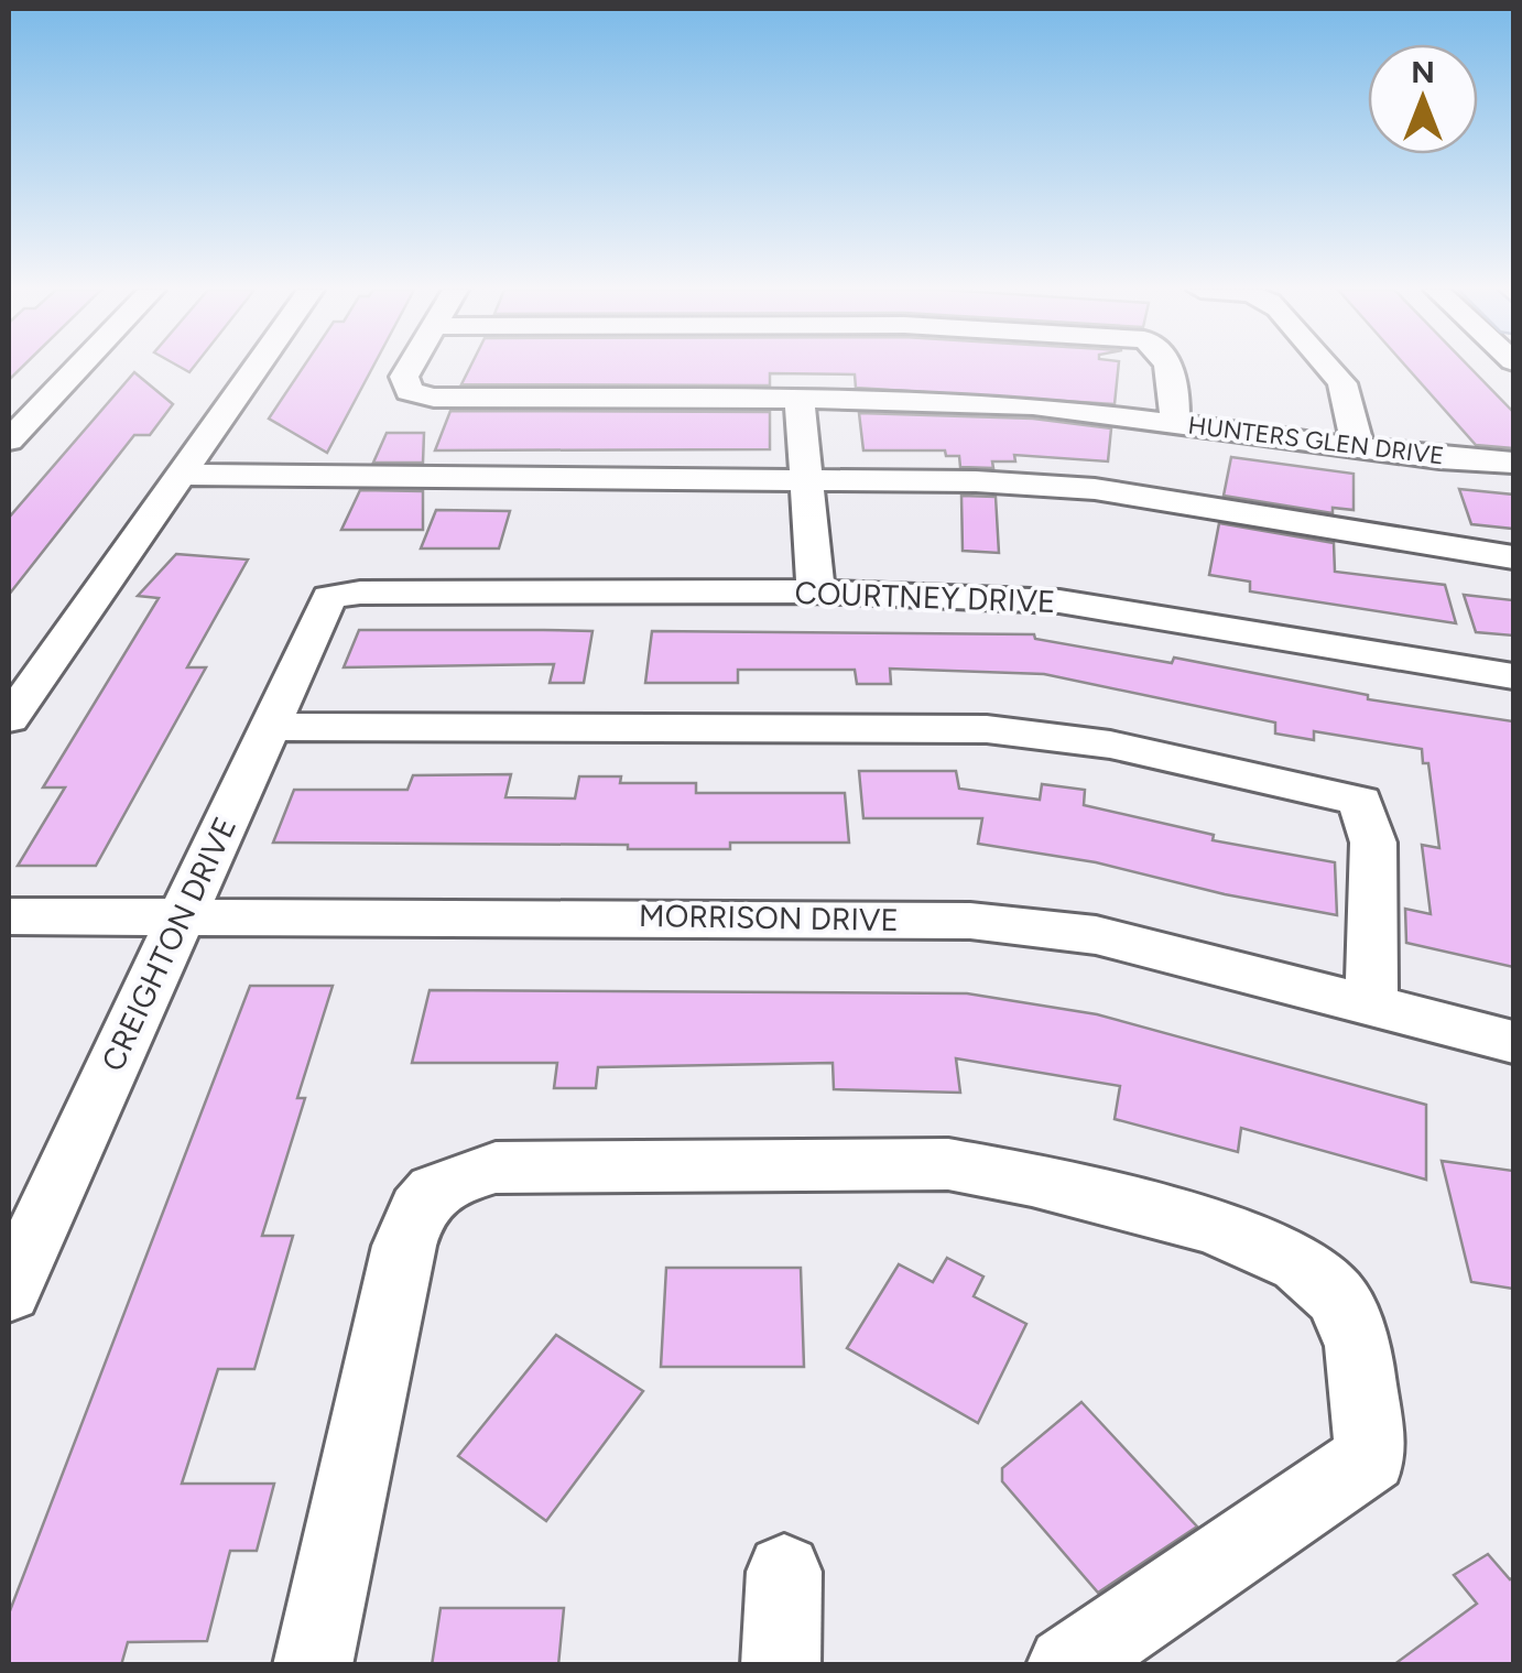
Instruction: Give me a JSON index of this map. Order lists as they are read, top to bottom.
{
  "streets": {
    "street": [
      "HUNTERS GLEN DRIVE",
      "COURTNEY DRIVE",
      "MORRISON DRIVE",
      "CREIGHTON DRIVE"
    ]
  },
  "crossings": [
    ["COURTNEY DRIVE", "CREIGHTON DRIVE"],
    ["MORRISON DRIVE", "CREIGHTON DRIVE"]
  ],
  "north": "top"
}
